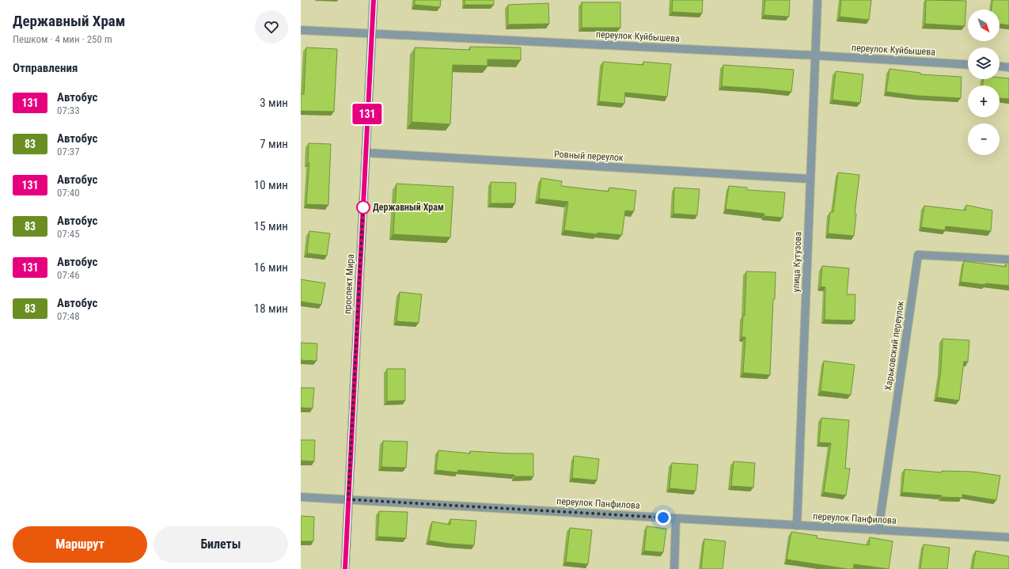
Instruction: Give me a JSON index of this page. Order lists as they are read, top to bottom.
{
  "streets": {
    "main road": ["проспект Мира"],
    "street": [
      "переулок Куйбышева",
      "Ровный переулок",
      "улица Кутузова",
      "Харьковский переулок",
      "переулок Панфилова"
    ]
  },
  "crossings": [
    ["переулок Куйбышева", "улица Кутузова"],
    ["переулок Куйбышева", "проспект Мира"],
    ["Ровный переулок", "улица Кутузова"],
    ["Ровный переулок", "проспект Мира"],
    ["улица Кутузова", "переулок Панфилова"],
    ["проспект Мира", "переулок Панфилова"],
    ["Харьковский переулок", "переулок Панфилова"]
  ],
  "places": ["Державный Храм"],
  "lines": ["bus line 131"],
  "north": "bottom right",
  "page": {
    "heading": [
      ["Державный Храм", "Пешком · 4 мин · 250 m"],
      "Отправления"
    ],
    "on_map": "131",
    "map_buttons": ["+", "−"],
    "list": [
      {
        "mark": "131",
        "name": "Автобус",
        "note": "07:33",
        "value": "3 мин"
      },
      {
        "mark": "83",
        "name": "Автобус",
        "note": "07:37",
        "value": "7 мин"
      },
      {
        "mark": "131",
        "name": "Автобус",
        "note": "07:40",
        "value": "10 мин"
      },
      {
        "mark": "83",
        "name": "Автобус",
        "note": "07:45",
        "value": "15 мин"
      },
      {
        "mark": "131",
        "name": "Автобус",
        "note": "07:46",
        "value": "16 мин"
      },
      {
        "mark": "83",
        "name": "Автобус",
        "note": "07:48",
        "value": "18 мин"
      }
    ],
    "buttons": ["Маршрут", "Билеты"]
  }
}
